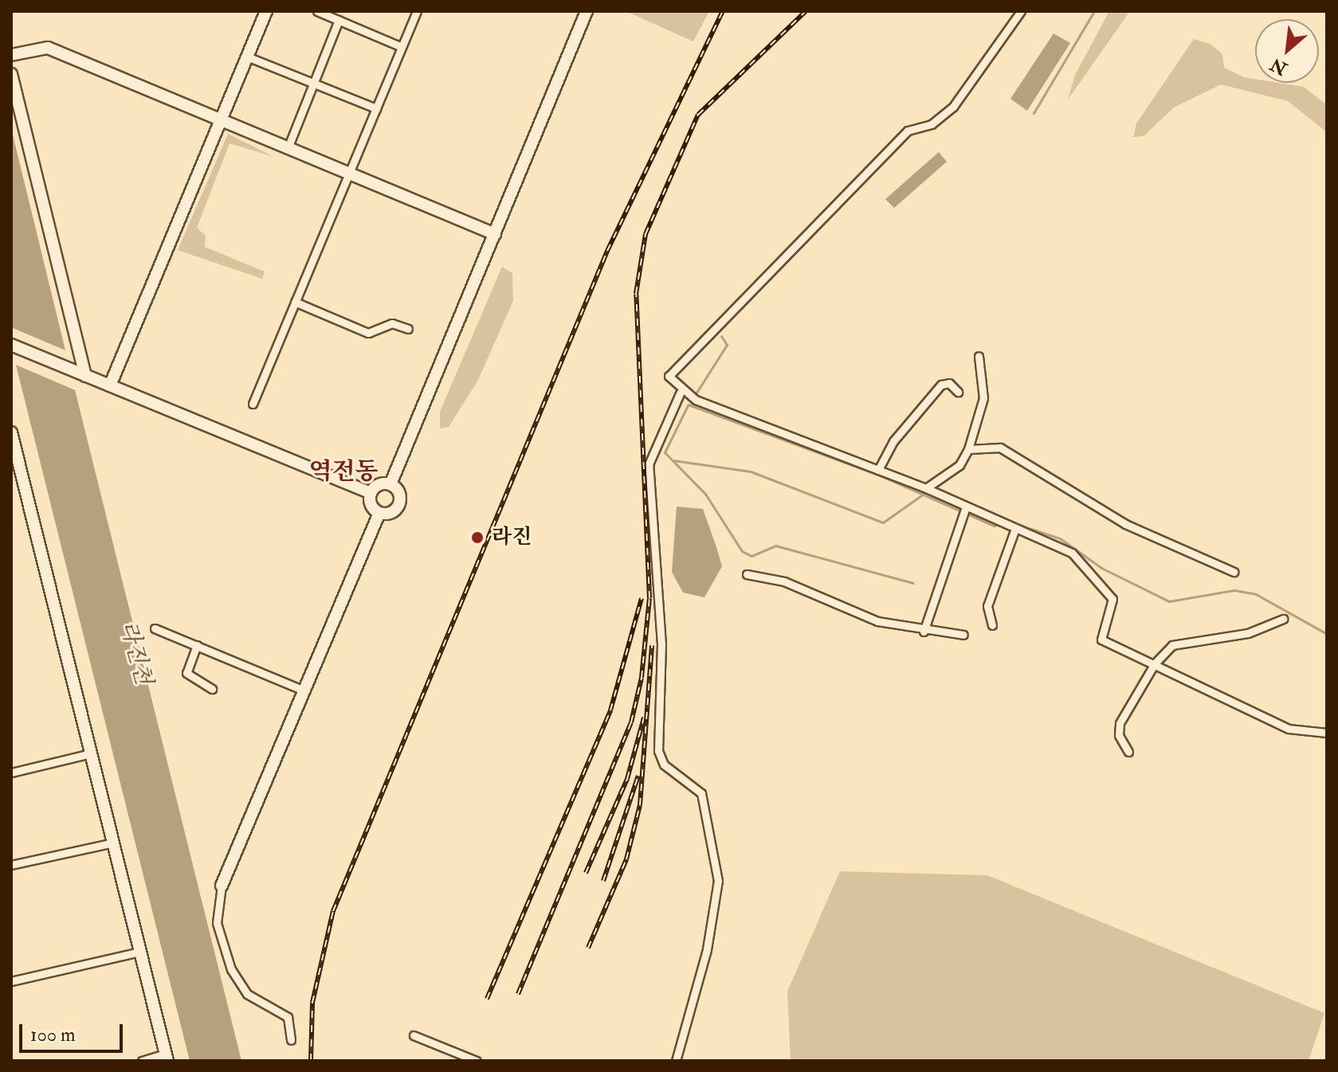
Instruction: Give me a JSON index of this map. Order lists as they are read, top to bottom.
{
  "districts": ["역전동"],
  "water": ["라진천"],
  "places": ["라진"],
  "scale_bar": "100 m",
  "north": "bottom left"
}
